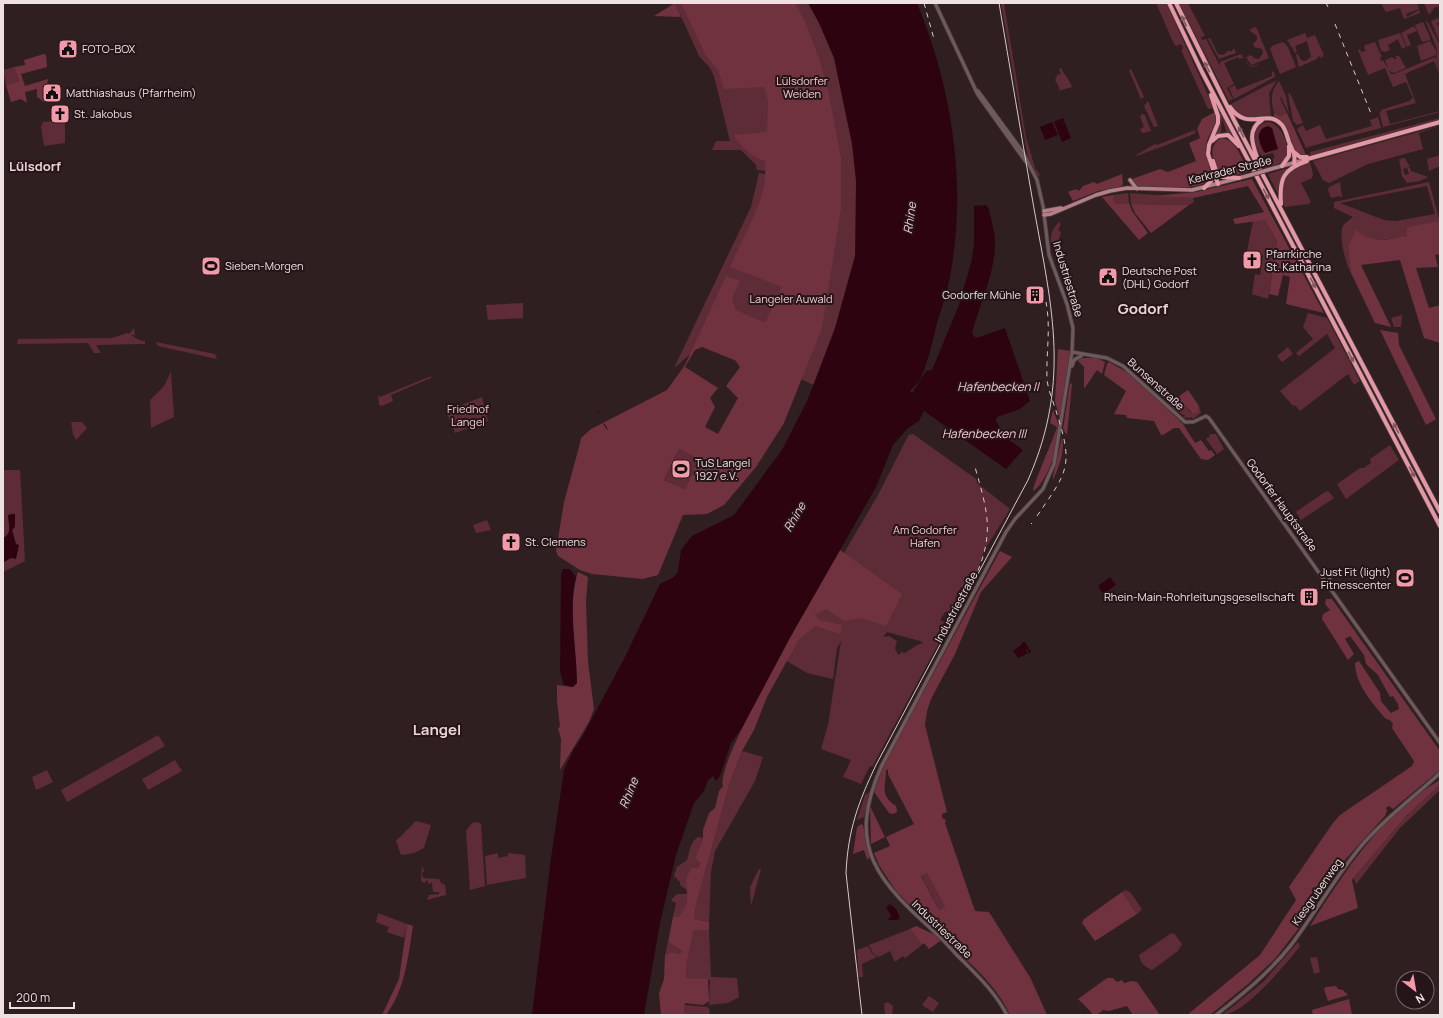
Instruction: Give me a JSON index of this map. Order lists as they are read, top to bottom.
{
  "streets": {
    "highway": ["Kerkrader Straße"],
    "main road": [
      "Industriestraße",
      "Bunsenstraße",
      "Godorfer Hauptstraße",
      "Kiesgrubenweg"
    ]
  },
  "crossings": [
    ["Kerkrader Straße", "Industriestraße"],
    ["Industriestraße", "Bunsenstraße"],
    ["Bunsenstraße", "Godorfer Hauptstraße"]
  ],
  "districts": ["Lülsdorf", "Godorf", "Langel"],
  "water": ["Rhine", "Hafenbecken II", "Hafenbecken III"],
  "parks": [
    "Lülsdorfer Weiden",
    "Langeler Auwald",
    "Friedhof Langel",
    "Am Godorfer Hafen"
  ],
  "places": {
    "public building": ["FOTO-BOX", "Matthiashaus (Pfarrheim)", "Deutsche Post (DHL) Godorf"],
    "church": ["St. Jakobus", "Pfarrkirche St. Katharina", "St. Clemens"],
    "sports": ["Sieben-Morgen", "TuS Langel 1927 e.V.", "Just Fit (light) Fitnesscenter"],
    "building": ["Godorfer Mühle", "Rhein-Main-Rohrleitungsgesellschaft"]
  },
  "scale_bar": "200 m",
  "north": "bottom right"
}
